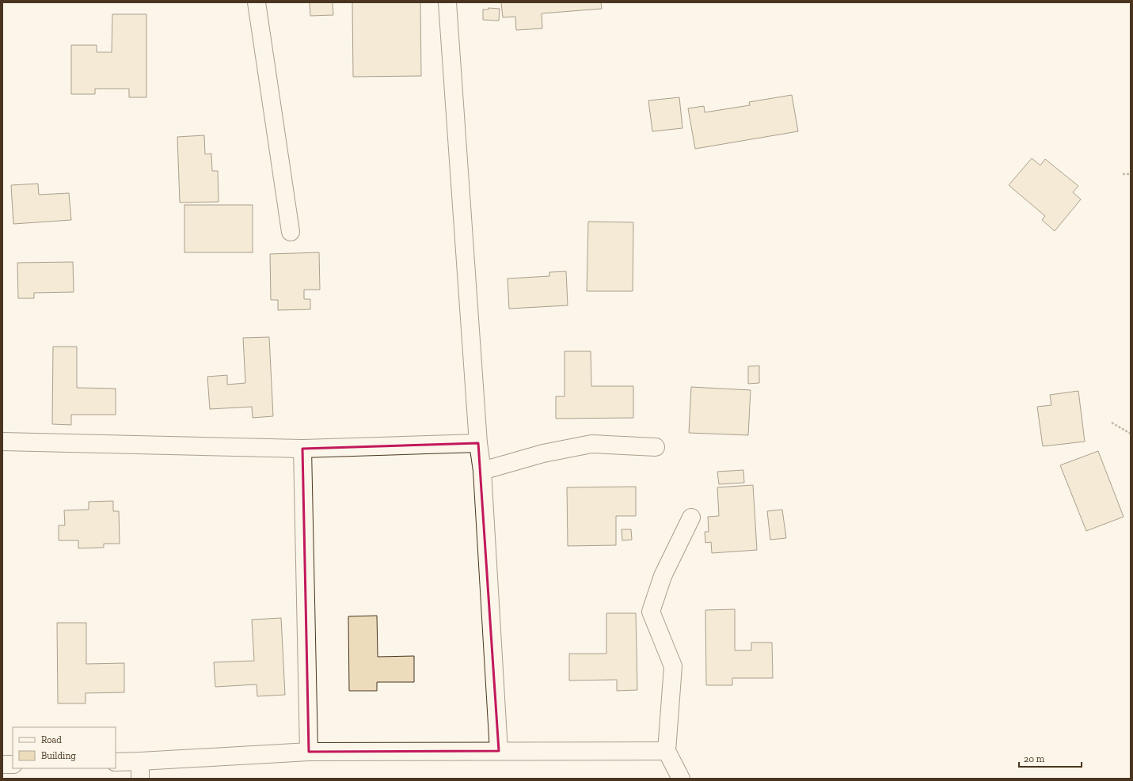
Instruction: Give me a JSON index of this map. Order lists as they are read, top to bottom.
{
  "legend": ["Road", "Building"],
  "scale_bar": "20 m"
}
